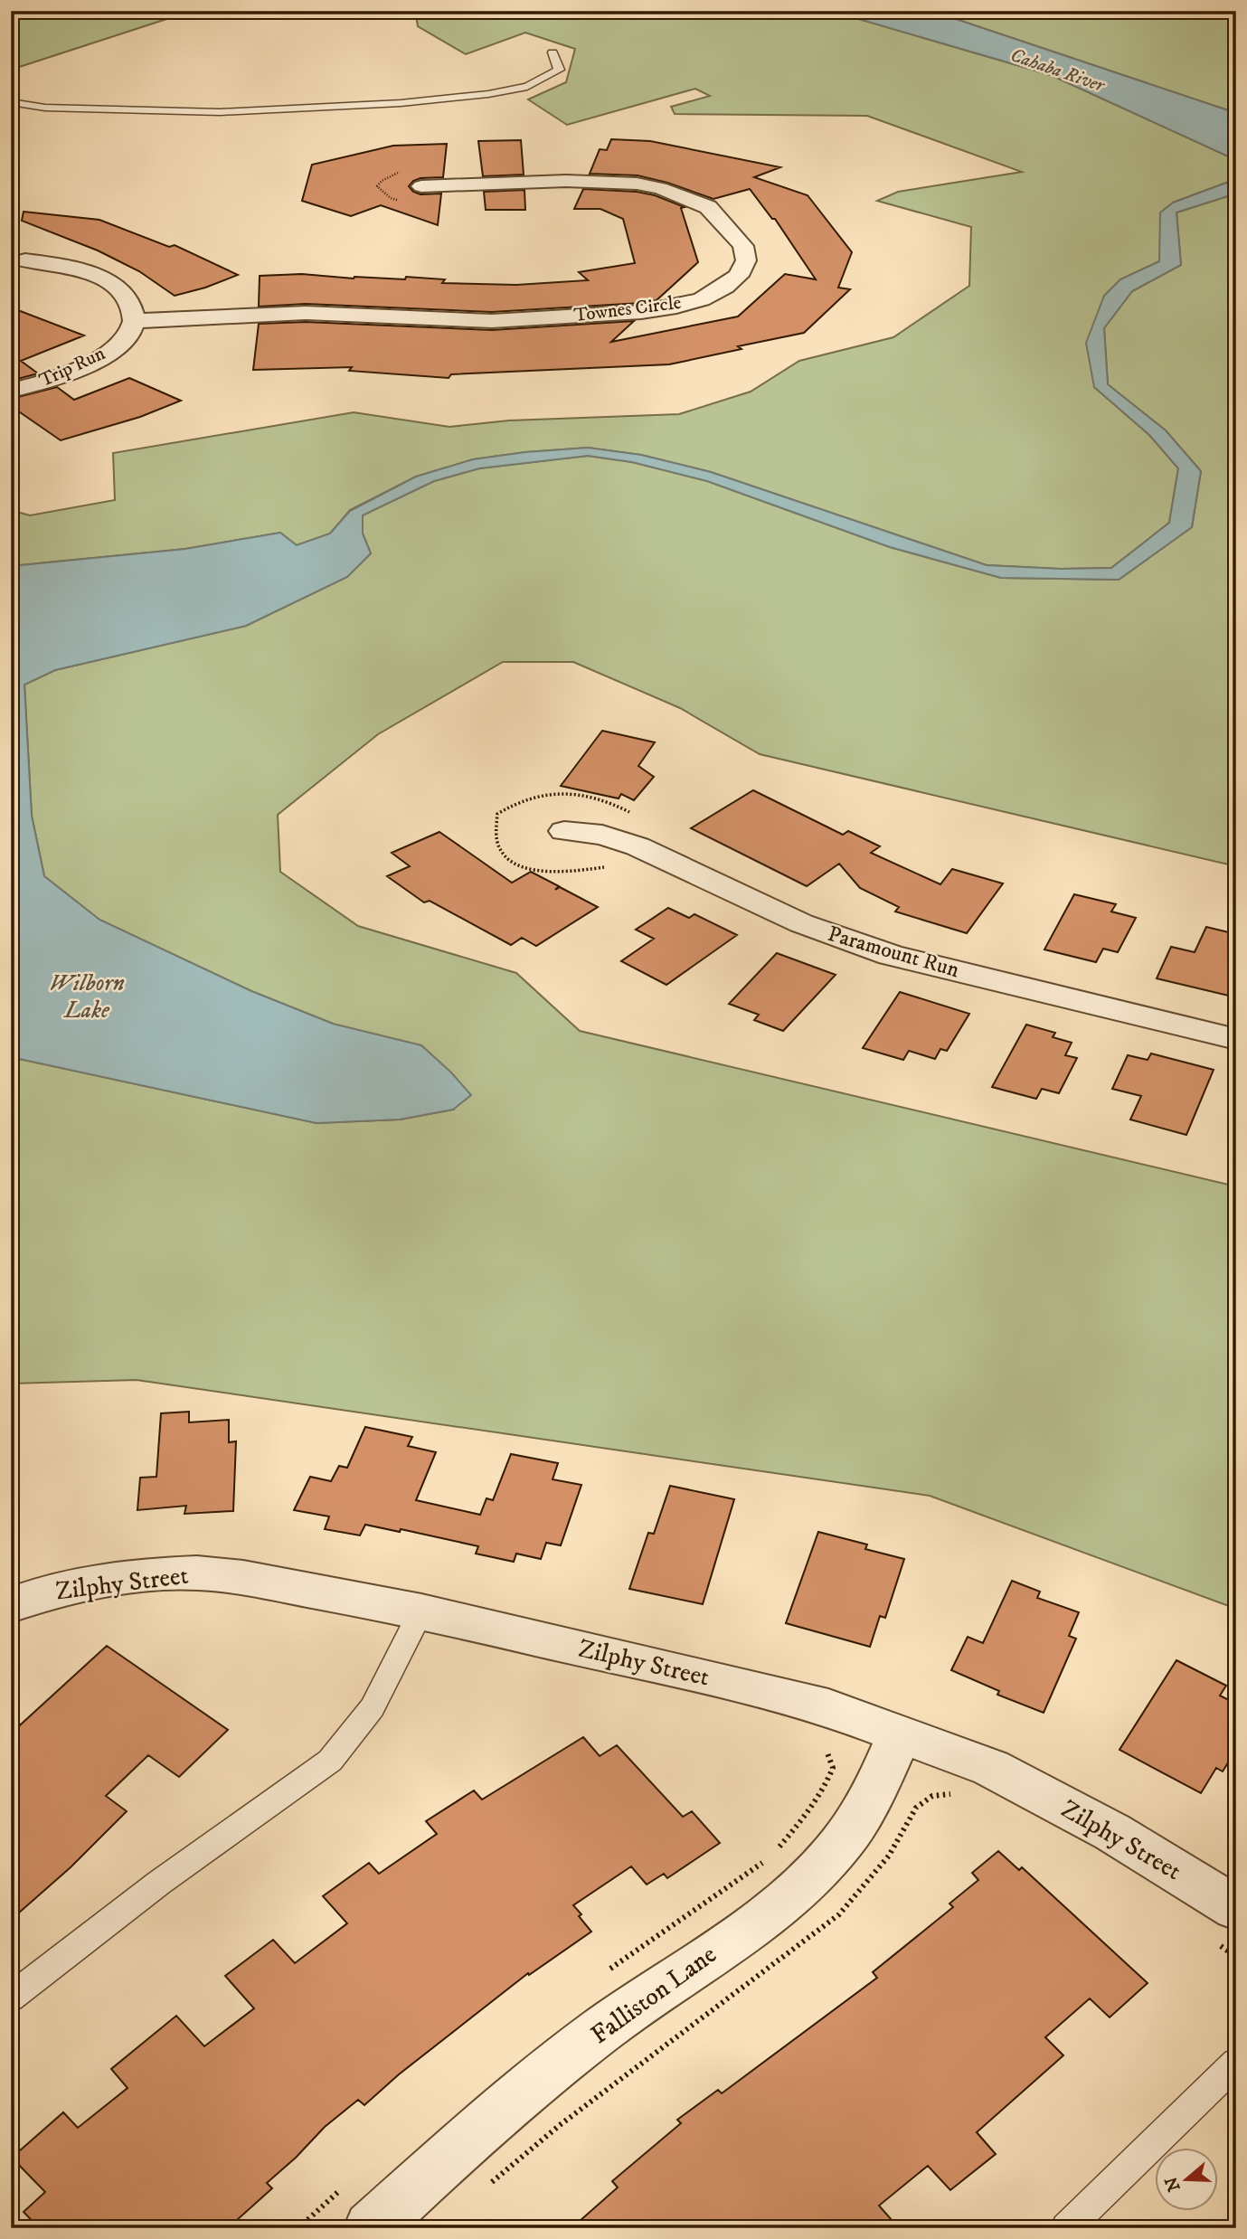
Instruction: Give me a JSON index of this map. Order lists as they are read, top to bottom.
{
  "streets": {
    "street": [
      "Townes Circle",
      "Trip Run",
      "Paramount Run",
      "Zilphy Street",
      "Falliston Lane"
    ]
  },
  "crossings": [
    ["Townes Circle", "Trip Run"],
    ["Zilphy Street", "Falliston Lane"]
  ],
  "water": ["Cahaba River", "Wilborn Lake"],
  "north": "left"
}
